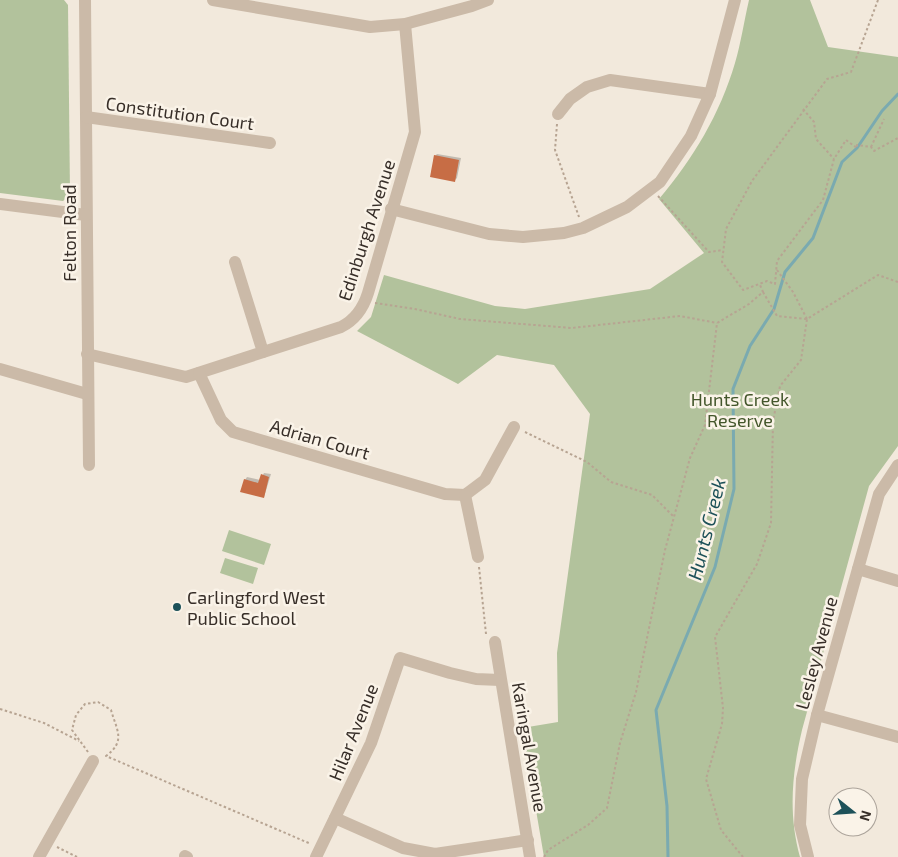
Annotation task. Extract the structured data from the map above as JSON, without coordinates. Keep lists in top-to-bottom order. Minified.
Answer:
{"streets":{"street":["Constitution Court","Edinburgh Avenue","Felton Road","Adrian Court","Lesley Avenue","Hilar Avenue","Karingal Avenue"]},"crossings":[["Constitution Court","Felton Road"],["Edinburgh Avenue","Felton Road"],["Edinburgh Avenue","Adrian Court"],["Hilar Avenue","Karingal Avenue"]],"water":["Hunts Creek"],"parks":["Hunts Creek Reserve"],"places":["Carlingford West Public School"],"north":"right"}
